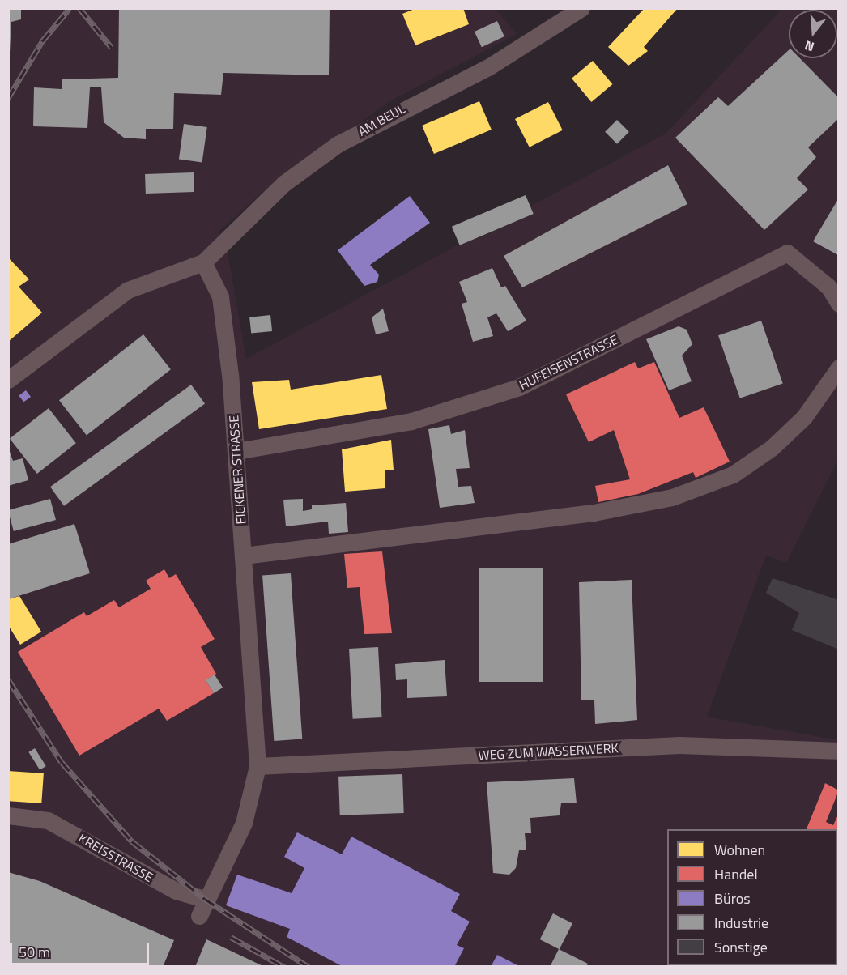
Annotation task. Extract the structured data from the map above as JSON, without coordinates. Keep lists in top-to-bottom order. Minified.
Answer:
{"streets":{"street":["AM BEUL","HUFEISENSTRASSE","EICKENER STRASSE","WEG ZUM WASSERWERK","KREISSTRASSE"]},"crossings":[["AM BEUL","EICKENER STRASSE"],["HUFEISENSTRASSE","EICKENER STRASSE"],["EICKENER STRASSE","WEG ZUM WASSERWERK"],["EICKENER STRASSE","KREISSTRASSE"]],"legend":["Wohnen","Handel","Büros","Industrie","Sonstige"],"scale_bar":"50 m","north":"bottom"}
